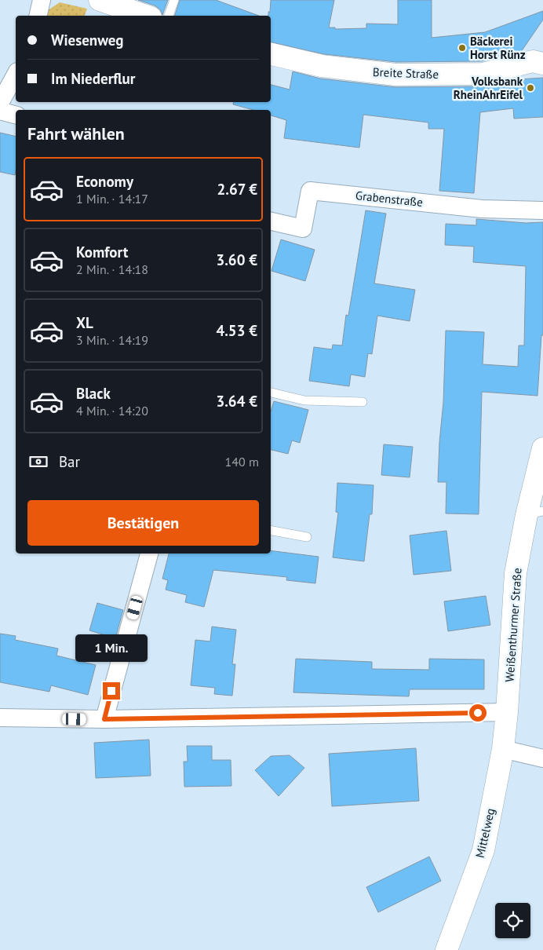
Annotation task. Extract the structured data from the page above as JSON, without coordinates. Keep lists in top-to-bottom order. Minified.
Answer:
{"streets":{"street":["Breite Straße","Grabenstraße","Weißenthurmer Straße","Mittelweg"]},"crossings":[["Weißenthurmer Straße","Mittelweg"]],"places":["Bäckerei Horst Rünz","Volksbank RheinAhrEifel"],"page":{"banner":["Wiesenweg","Im Niederflur"],"heading":"Fahrt wählen","list":[{"name":"Economy","note":"1 Min. · 14:17","value":"2.67 €"},{"name":"Komfort","note":"2 Min. · 14:18","value":"3.60 €"},{"name":"XL","note":"3 Min. · 14:19","value":"4.53 €"},{"name":"Black","note":"4 Min. · 14:20","value":"3.64 €"}],"pay":["Bar","140 m"],"buttons":"Bestätigen","bubble":"1 Min."}}
